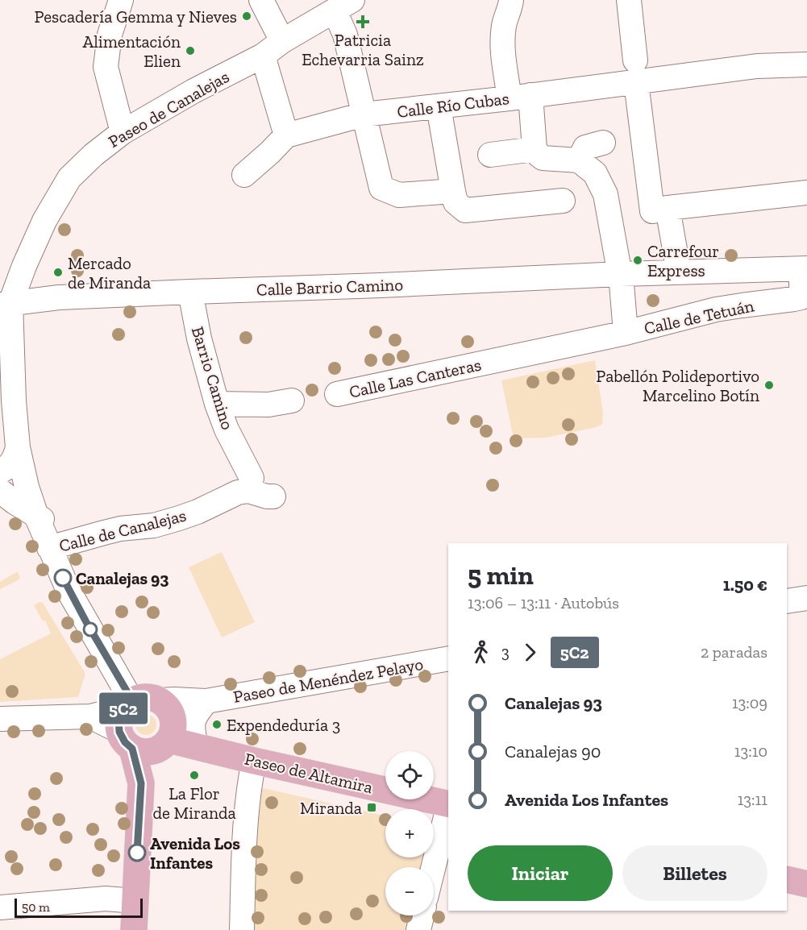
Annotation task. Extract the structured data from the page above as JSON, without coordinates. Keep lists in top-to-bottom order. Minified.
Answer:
{"streets":{"main road":["Paseo de Altamira"],"street":["Calle Río Cubas","Paseo de Canalejas","Calle Barrio Camino","Calle de Tetuán","Barrio Camino","Calle Las Canteras","Calle de Canalejas","Paseo de Menéndez Pelayo"]},"crossings":[["Paseo de Canalejas","Calle Barrio Camino"],["Paseo de Canalejas","Calle de Canalejas"],["Paseo de Canalejas","Paseo de Menéndez Pelayo"],["Paseo de Canalejas","Paseo de Altamira"],["Calle Barrio Camino","Calle de Tetuán"],["Calle Barrio Camino","Barrio Camino"],["Calle de Tetuán","Calle Las Canteras"],["Barrio Camino","Calle de Canalejas"],["Paseo de Menéndez Pelayo","Paseo de Altamira"]],"places":{"other":["Pescadería Gemma y Nieves","Alimentación Elien","Carrefour Express","Mercado de Miranda","Pabellón Polideportivo Marcelino Botín","Canalejas 93","Expendeduría 3","La Flor de Miranda","Avenida Los Infantes"],"health":["Patricia Echevarria Sainz"],"transit":["Miranda"]},"lines":["bus line 5C2"],"scale_bar":"50 m","page":{"on_map":"5C2","heading":["5 min","13:06 – 13:11 · Autobús","1.50 €"],"legs":["3","5C2","2 paradas"],"list":[{"name":"Canalejas 93","value":"13:09"},{"name":"Canalejas 90","value":"13:10"},{"name":"Avenida Los Infantes","value":"13:11"}],"map_buttons":["+","−"],"buttons":["Iniciar","Billetes"],"scale":"50 m"}}
